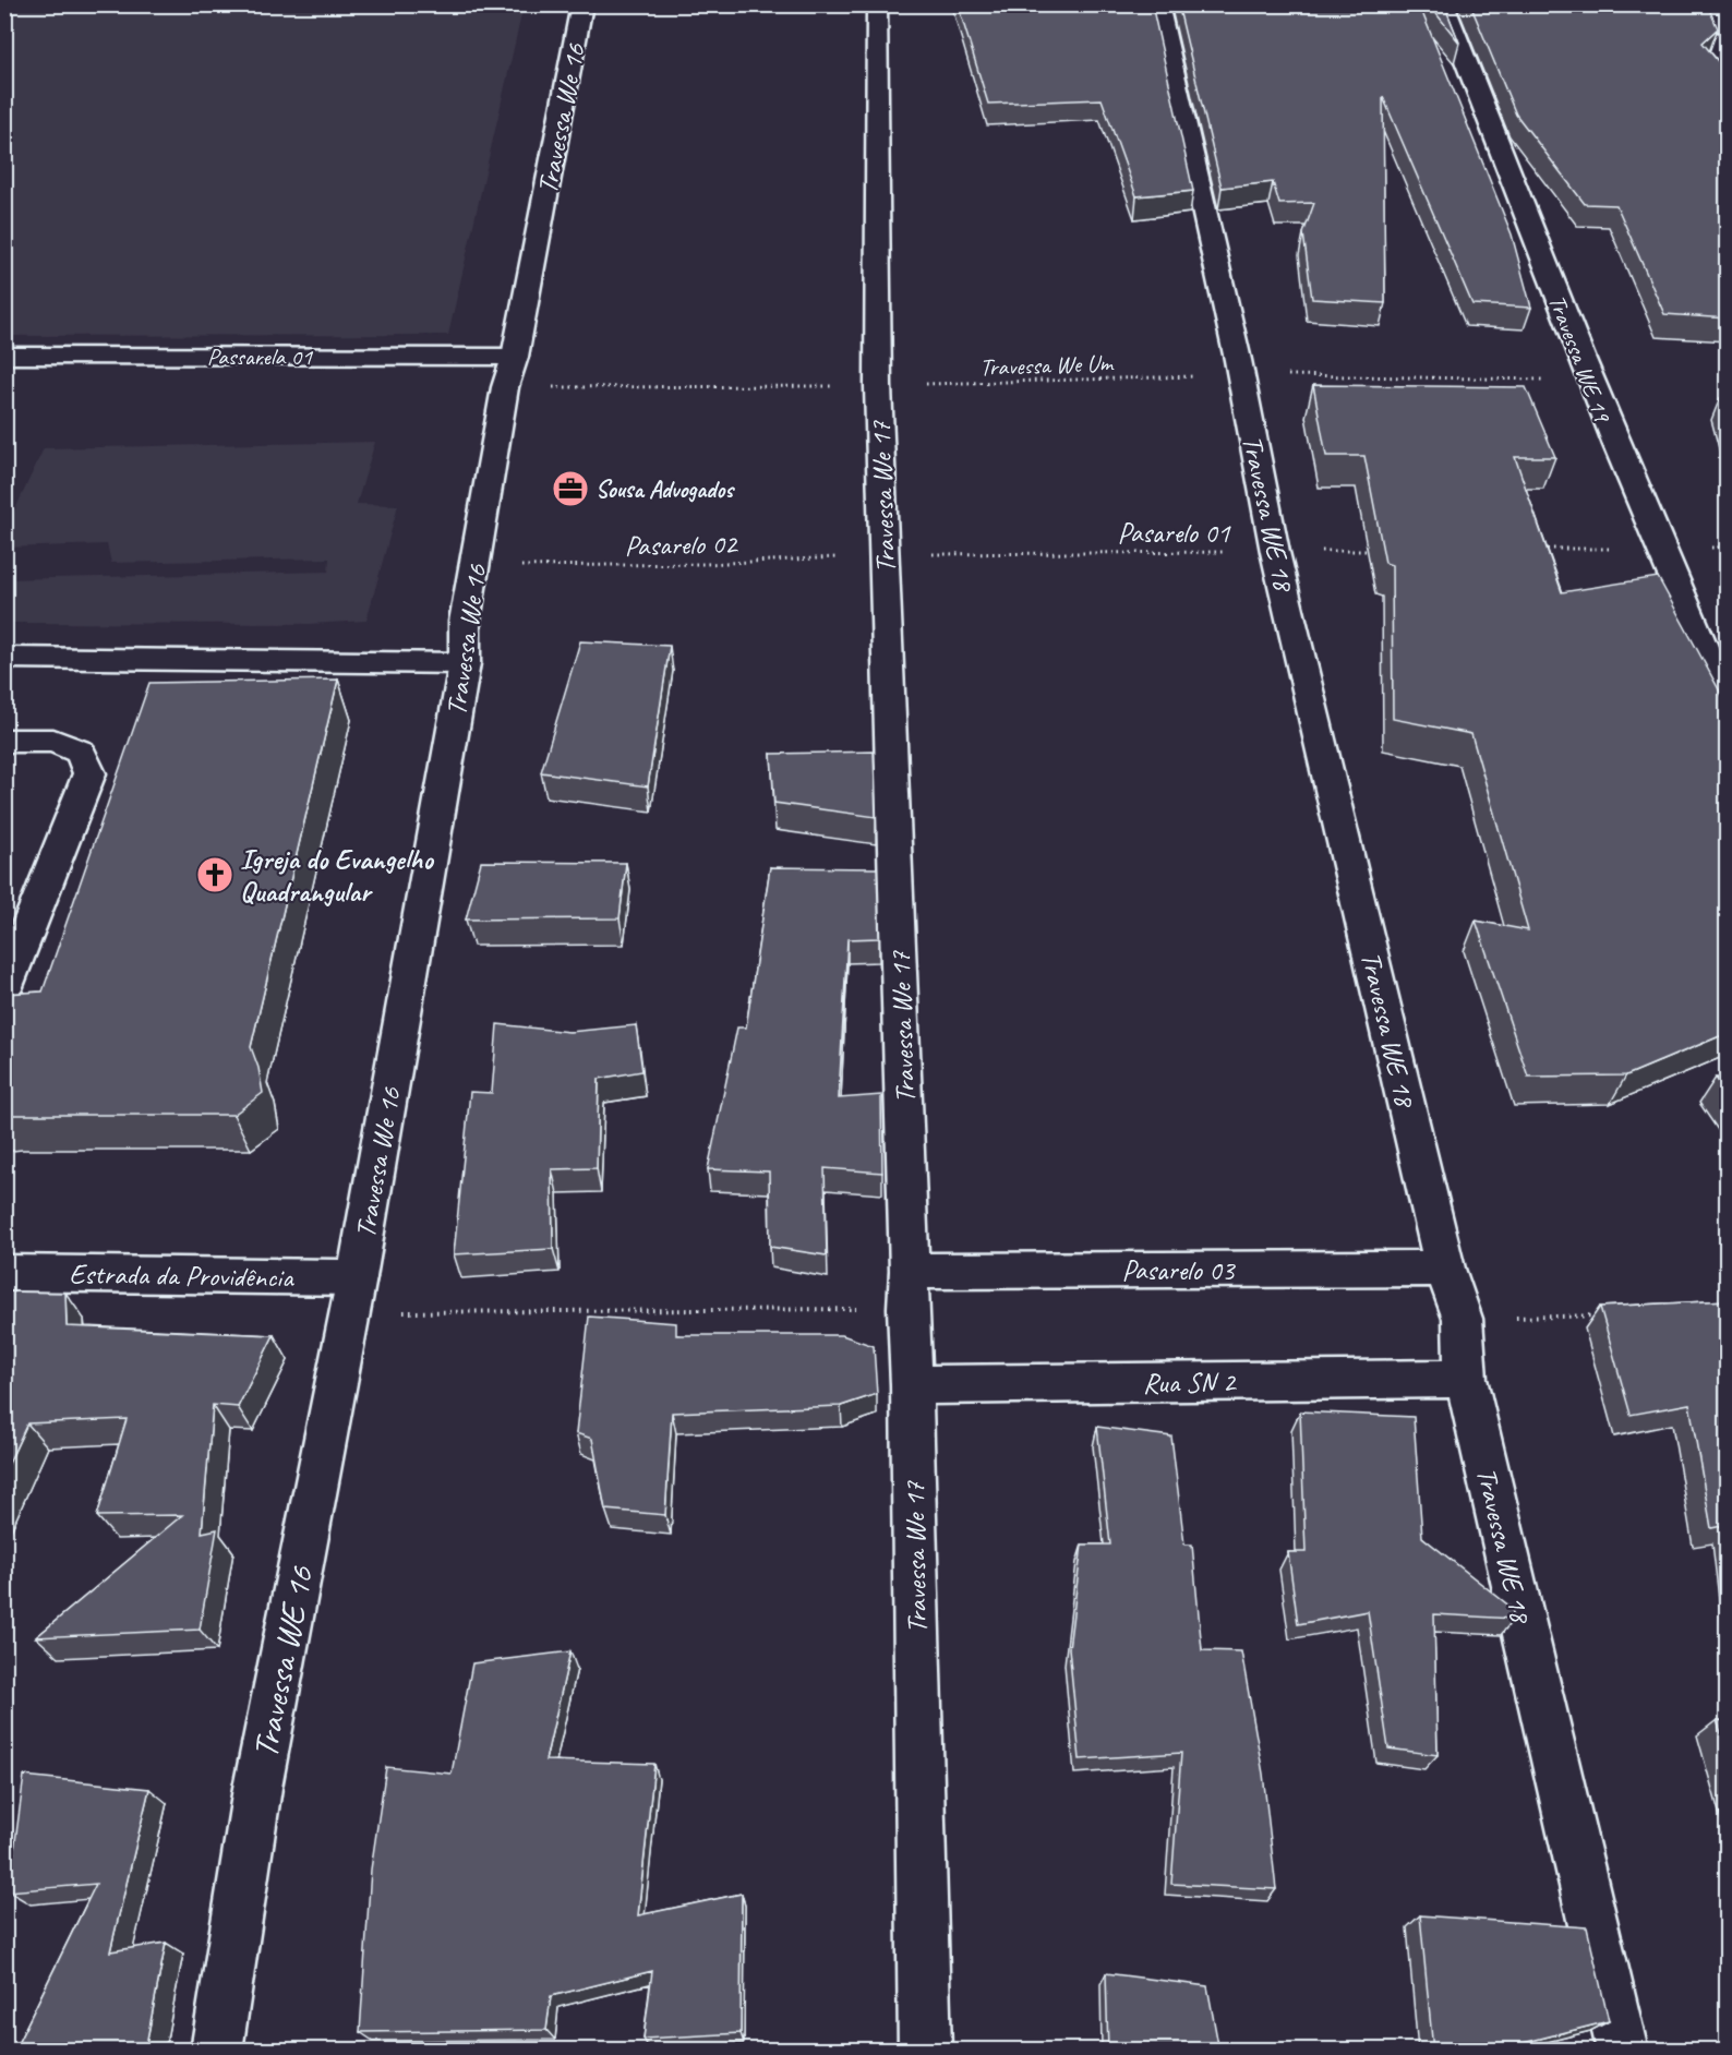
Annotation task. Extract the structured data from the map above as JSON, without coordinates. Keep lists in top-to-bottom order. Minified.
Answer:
{"streets":{"street":["Travessa We 16","Passarela 01","Travessa WE 19","Travessa We 17","Travessa WE 18","Pasarelo 03","Estrada da Providência","Rua SN 2","Travessa WE 16"],"path":["Travessa We Um","Pasarelo 01","Pasarelo 02"]},"crossings":[["Travessa We 16","Passarela 01"],["Travessa We 16","Travessa We Um"],["Travessa We 16","Pasarelo 02"],["Travessa We 16","Estrada da Providência"],["Travessa We 16","Travessa WE 16"],["Travessa WE 19","Travessa We Um"],["Travessa We Um","Travessa We 17"],["Travessa We Um","Travessa WE 18"],["Travessa We 17","Pasarelo 01"],["Travessa We 17","Pasarelo 02"],["Travessa We 17","Pasarelo 03"],["Travessa We 17","Rua SN 2"],["Travessa WE 18","Pasarelo 01"],["Travessa WE 18","Pasarelo 03"],["Travessa WE 18","Rua SN 2"],["Pasarelo 01","Pasarelo 02"],["Estrada da Providência","Travessa WE 16"]],"places":{"office":["Sousa Advogados"],"church":["Igreja do Evangelho Quadrangular"]}}
